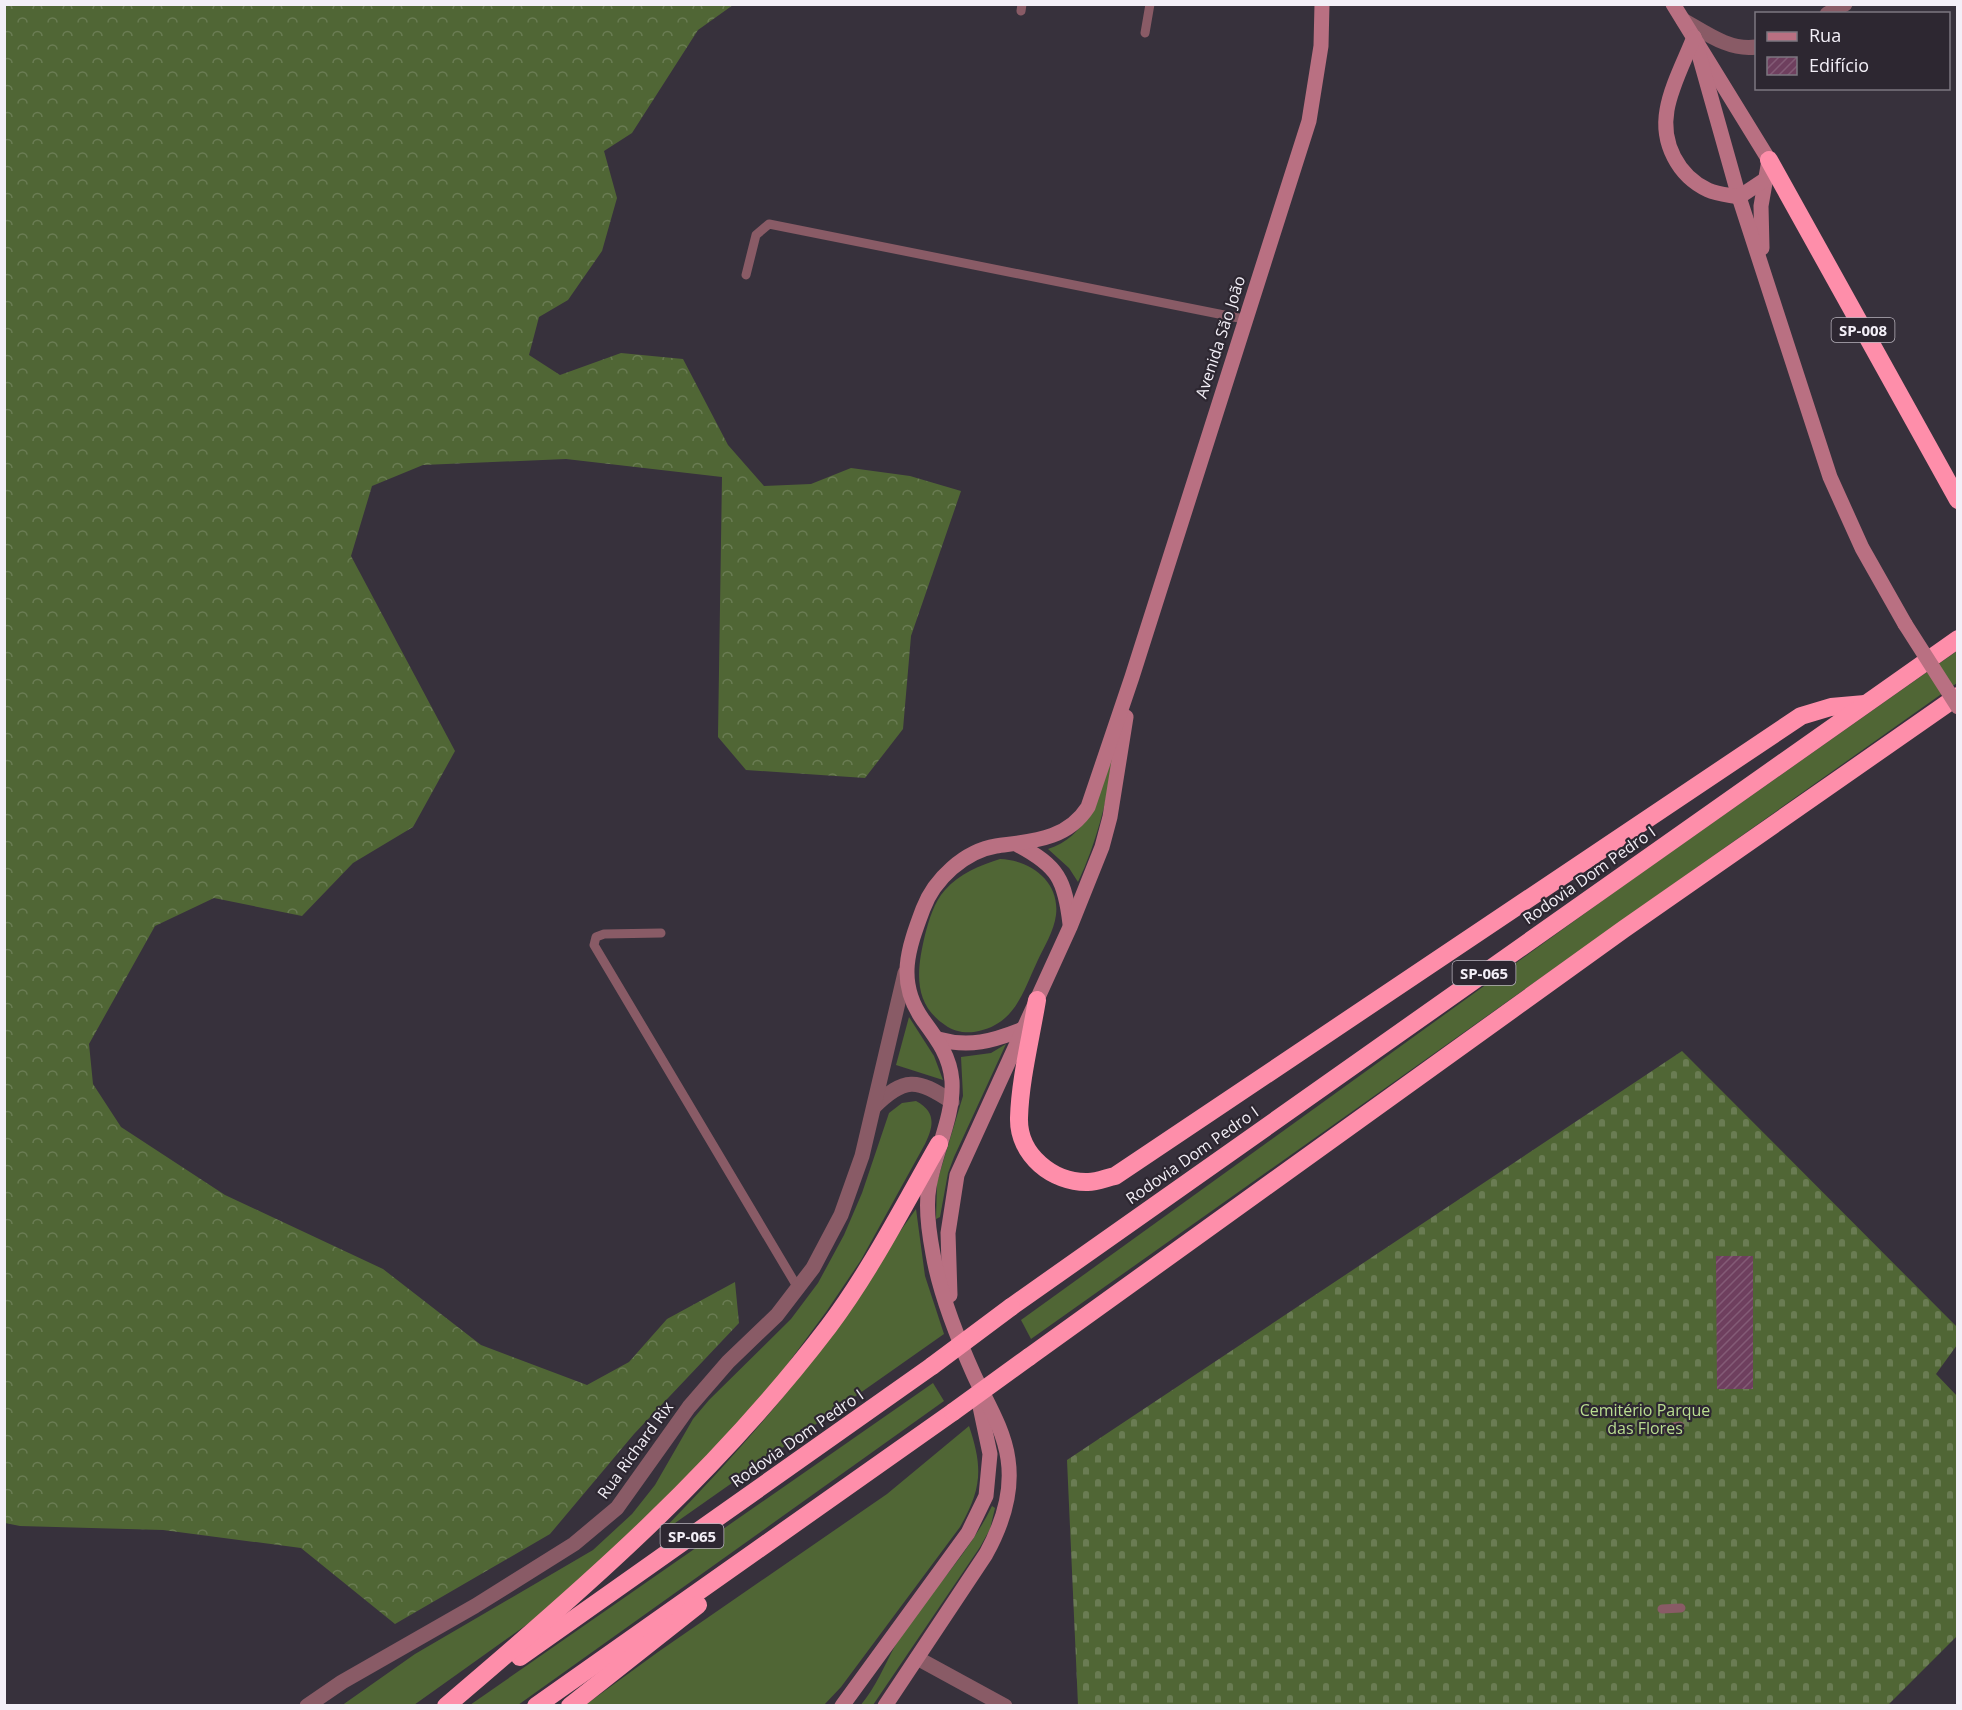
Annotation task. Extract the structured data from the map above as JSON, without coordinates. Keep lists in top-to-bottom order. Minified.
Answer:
{"streets":{"highway":["SP-008","Rodovia Dom Pedro I","SP-065"],"main road":["Avenida São João"],"street":["Rua Richard Rix"]},"parks":["Cemitério Parque das Flores"],"legend":["Rua","Edifício"]}
